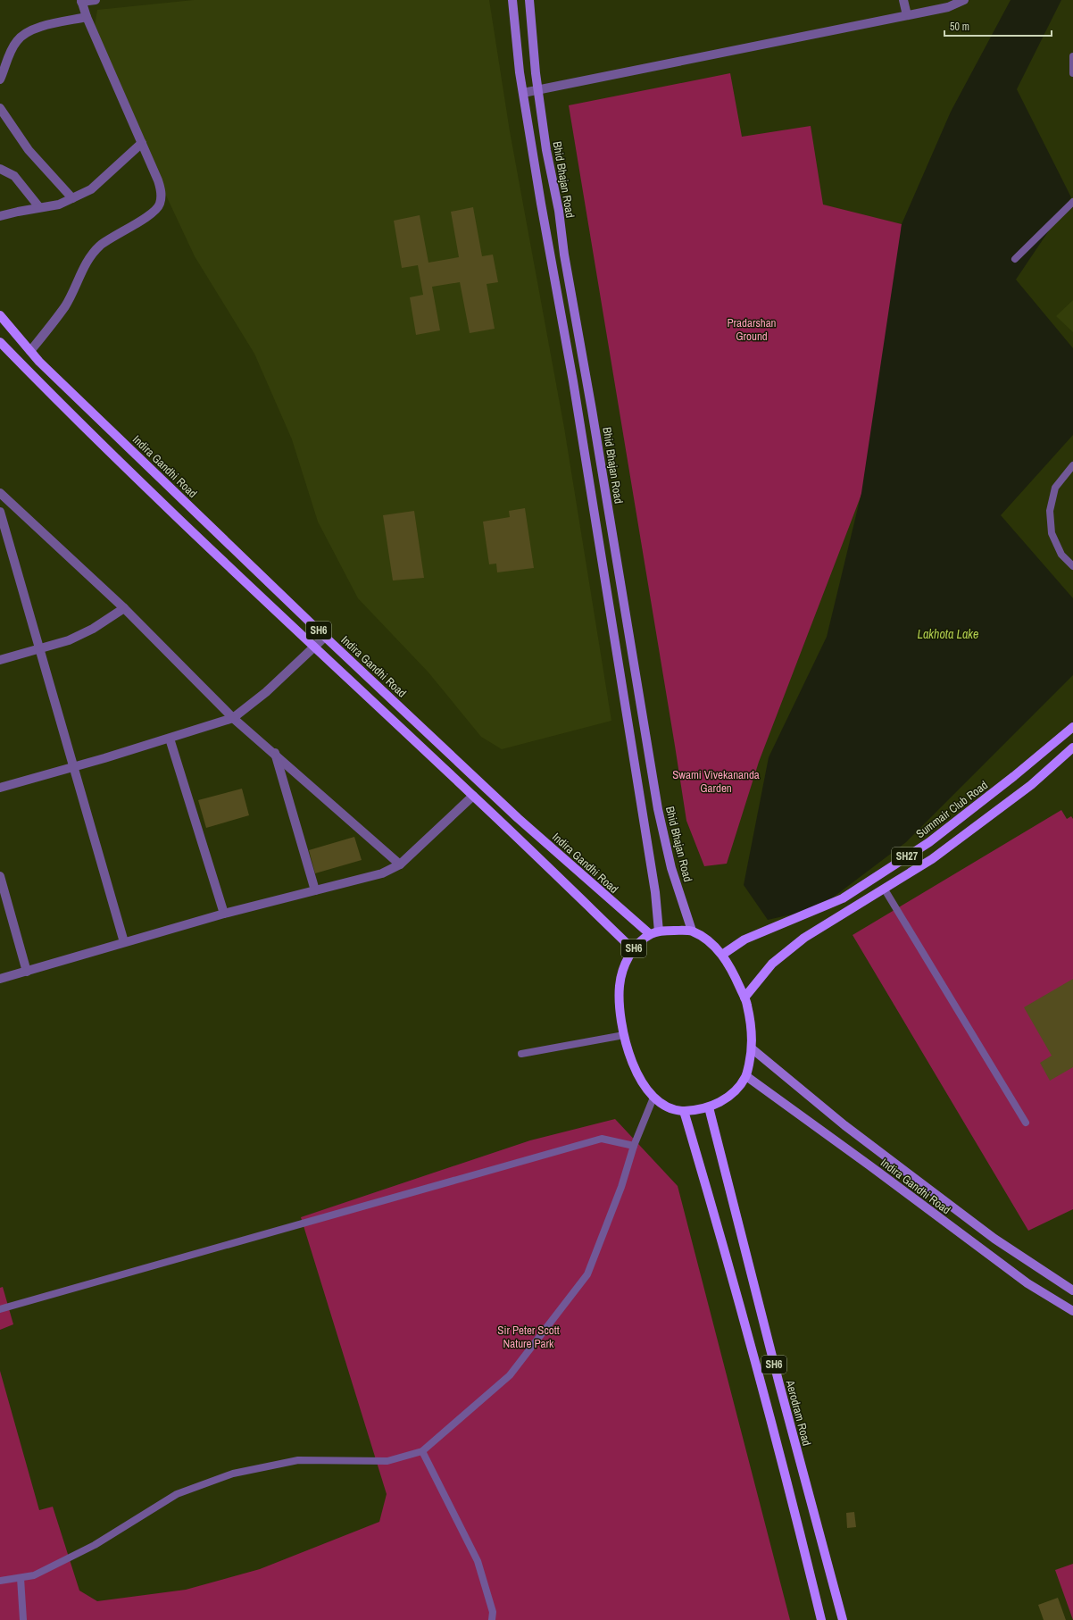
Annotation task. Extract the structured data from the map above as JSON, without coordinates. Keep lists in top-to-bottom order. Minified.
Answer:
{"streets":{"main road":["Bhid Bhajan Road","Indira Gandhi Road","SH6","Summair Club Road","SH27","Aerodram Road"]},"crossings":[["Bhid Bhajan Road","SH6"],["Indira Gandhi Road","SH6"],["SH6","Summair Club Road"],["SH6","SH27"],["SH6","Aerodram Road"]],"water":["Lakhota Lake"],"parks":["Pradarshan Ground","Swami Vivekananda Garden","Sir Peter Scott Nature Park"],"scale_bar":"50 m"}
